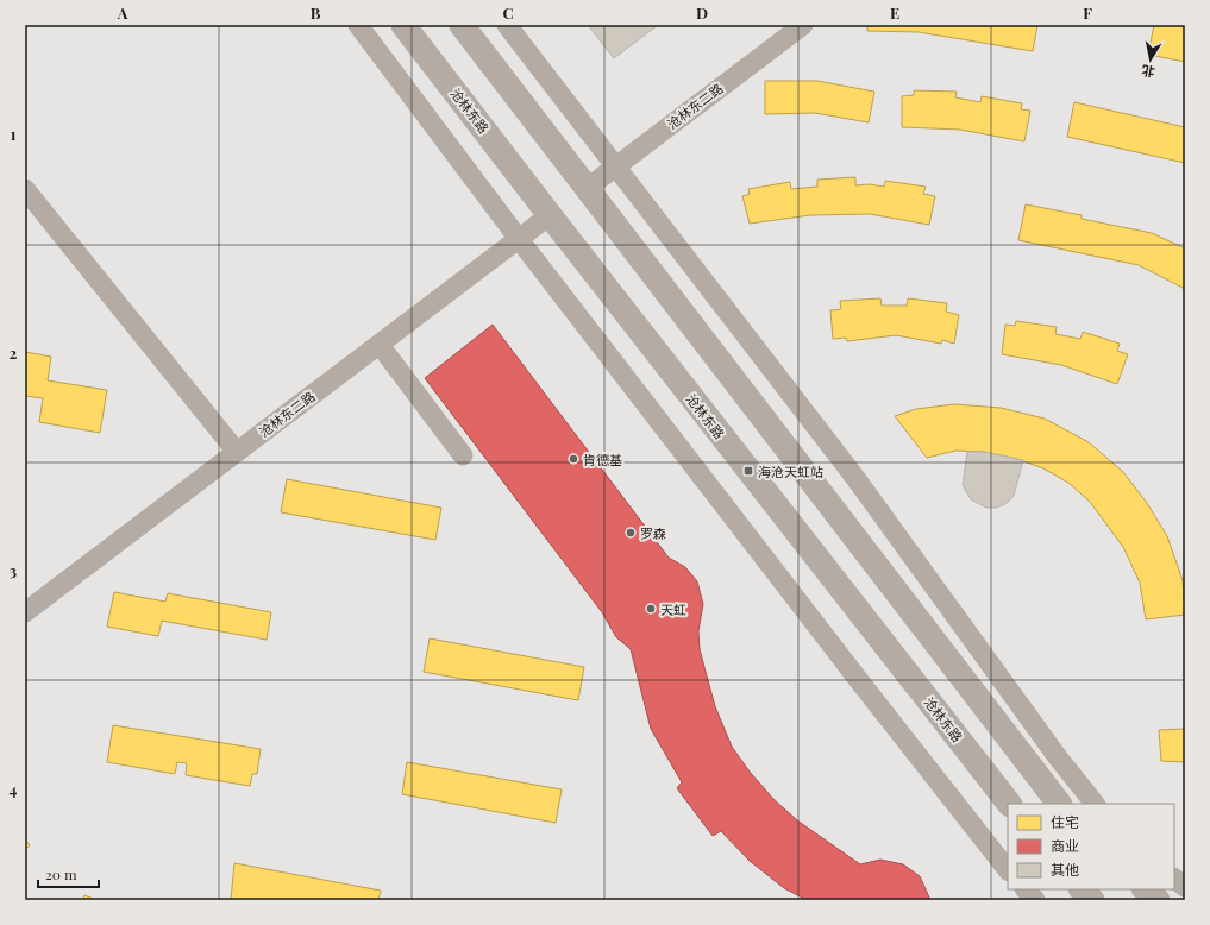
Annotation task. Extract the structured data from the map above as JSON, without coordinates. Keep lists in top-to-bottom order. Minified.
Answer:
{"streets":{"street":["沧林东二路","沧林东路"]},"crossings":[["沧林东二路","沧林东路"]],"places":{"other":["肯德基","罗森","天虹"],"transit":["海沧天虹站"]},"legend":["住宅","商业","其他"],"scale_bar":"20 m","north":"bottom","grid":{"columns":["A","B","C","D","E","F"],"rows":["1","2","3","4"]}}
